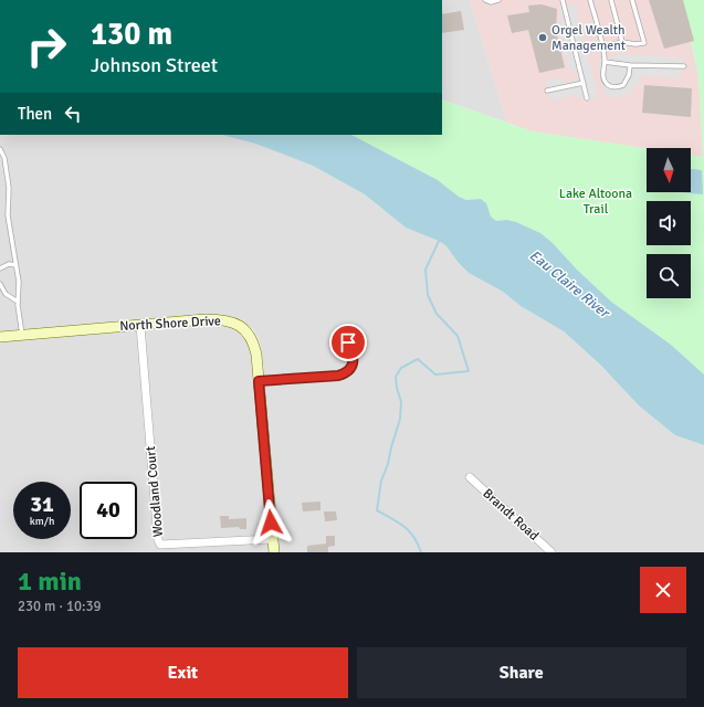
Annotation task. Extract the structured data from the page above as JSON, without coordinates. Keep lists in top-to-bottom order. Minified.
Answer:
{"streets":{"street":["North Shore Drive","Woodland Court","Brandt Road"]},"crossings":[["North Shore Drive","Woodland Court"]],"water":["Eau Claire River"],"parks":["Lake Altoona Trail"],"places":["Orgel Wealth Management"],"north":"bottom","page":{"turn":["130 m","Johnson Street"],"then":"Then","speed":"31 km/h","limit":"40","heading":["1 min","230 m · 10:39"],"buttons":["Exit","Share"]}}
